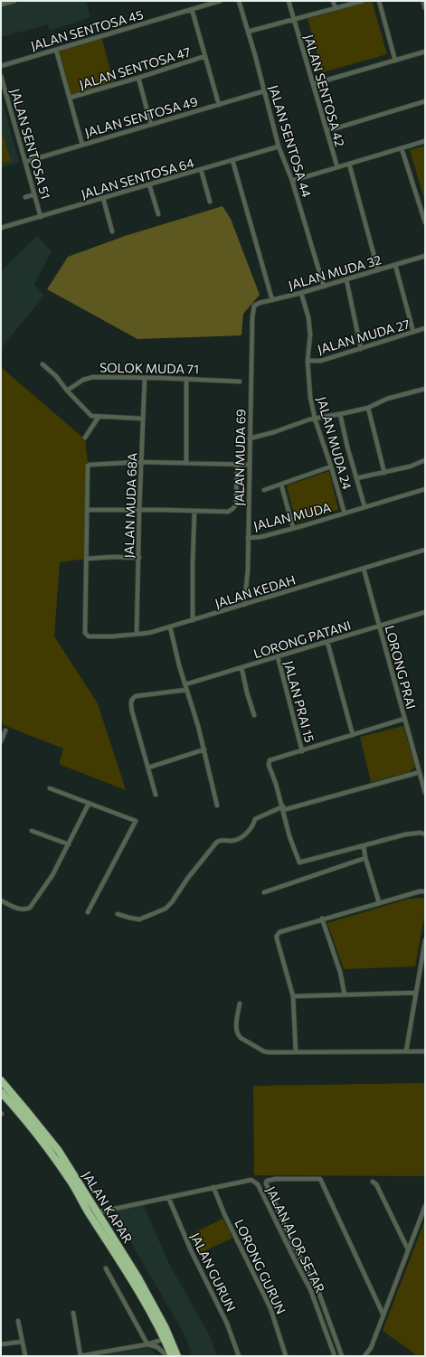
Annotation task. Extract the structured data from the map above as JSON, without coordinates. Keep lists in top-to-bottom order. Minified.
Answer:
{"streets":{"highway":["JALAN KAPAR"],"street":["JALAN SENTOSA 45","JALAN SENTOSA 47","JALAN SENTOSA 42","JALAN SENTOSA 49","JALAN SENTOSA 44","JALAN SENTOSA 51","JALAN SENTOSA 64","JALAN MUDA 32","JALAN MUDA 27","SOLOK MUDA 71","JALAN MUDA 24","JALAN MUDA 69","JALAN MUDA 68A","JALAN MUDA","JALAN KEDAH","LORONG PATANI","LORONG PRAI","JALAN PRAI 15","JALAN ALOR SETAR","LORONG GURUN","JALAN GURUN"]},"crossings":[["JALAN SENTOSA 49","JALAN SENTOSA 44"],["JALAN SENTOSA 49","JALAN SENTOSA 51"],["JALAN SENTOSA 44","JALAN SENTOSA 64"],["JALAN SENTOSA 44","JALAN MUDA 32"],["JALAN SENTOSA 51","JALAN SENTOSA 64"],["JALAN MUDA 32","JALAN MUDA 24"],["JALAN MUDA 32","JALAN MUDA 69"],["JALAN MUDA 27","JALAN MUDA 24"],["SOLOK MUDA 71","JALAN MUDA 68A"],["JALAN MUDA 24","JALAN MUDA"],["JALAN MUDA 69","JALAN MUDA"],["JALAN MUDA 69","JALAN KEDAH"],["JALAN MUDA 68A","JALAN KEDAH"],["JALAN KEDAH","LORONG PRAI"],["LORONG PATANI","LORONG PRAI"],["LORONG PATANI","JALAN PRAI 15"],["JALAN KAPAR","JALAN ALOR SETAR"],["JALAN ALOR SETAR","LORONG GURUN"],["JALAN ALOR SETAR","JALAN GURUN"]]}
